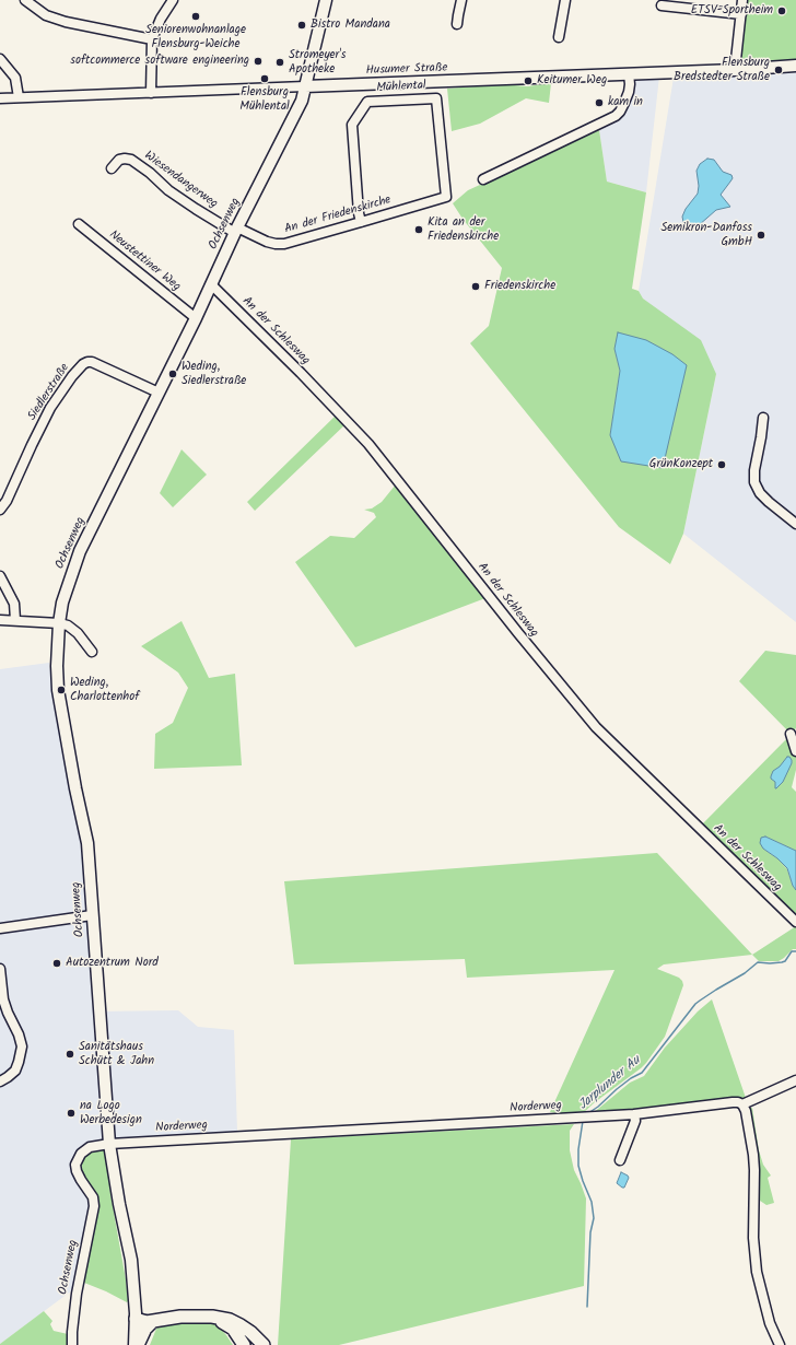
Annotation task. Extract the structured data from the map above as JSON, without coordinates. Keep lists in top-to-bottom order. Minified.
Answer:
{"streets":{"main road":["Husumer Straße","Ochsenweg"],"street":["Mühlental","Wiesendangerweg","An der Friedenskirche","Neustettiner Weg","An der Schleswag","Siedlerstraße","Norderweg"]},"crossings":[["Husumer Straße","Ochsenweg"],["Mühlental","An der Friedenskirche"],["Wiesendangerweg","An der Friedenskirche"],["Wiesendangerweg","Ochsenweg"],["An der Friedenskirche","Ochsenweg"],["Ochsenweg","Neustettiner Weg"],["Ochsenweg","An der Schleswag"],["Ochsenweg","Siedlerstraße"],["Ochsenweg","Norderweg"]],"water":["Jarplunder Au"],"places":["ETSV-Sportheim","Seniorenwohnanlage Flensburg-Weiche","Bistro Mandana","softcommerce software engineering","Stromeyer's Apotheke","Flensburg Bredstedter Straße","Flensburg Mühlental","Keitumer Weg","kam in","Kita an der Friedenskirche","Semikron-Danfoss GmbH","Friedenskirche","Weding, Siedlerstraße","GrünKonzept","Weding, Charlottenhof","Autozentrum Nord","Sanitätshaus Schütt & Jahn","na Logo Werbedesign"]}
